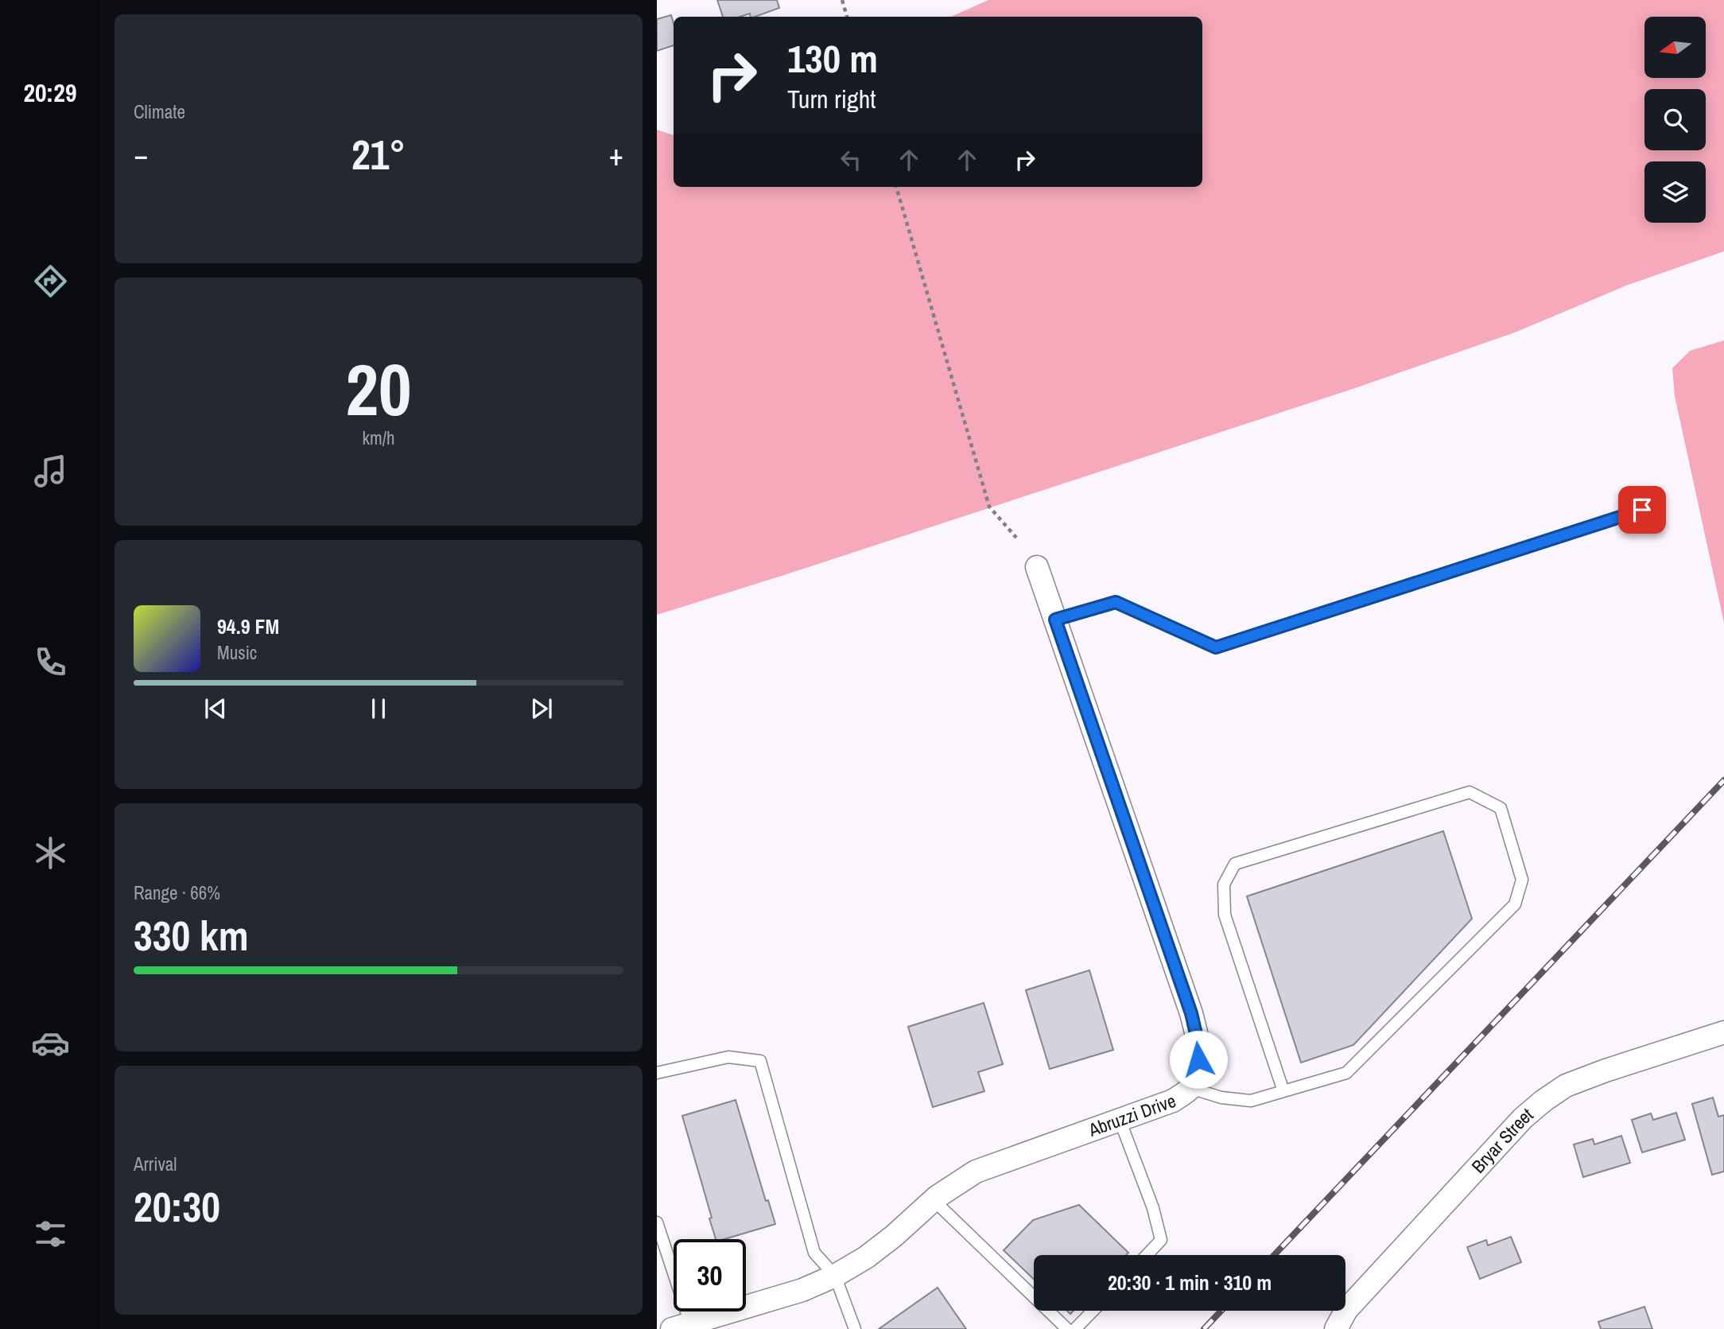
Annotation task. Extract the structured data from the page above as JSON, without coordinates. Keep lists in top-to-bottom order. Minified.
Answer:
{"streets":{"street":["Abruzzi Drive","Bryar Street"]},"north":"left","page":{"tabs":"20:29","tile":["Climate",["20","km/h"],["Range · 66%","330 km"],["Arrival","20:30"]],"turn":["130 m","Turn right"],"heat":["−","21°","+"],"song":["94.9 FM","Music"],"limit":"30","trip":"20:30 · 1 min · 310 m"}}
